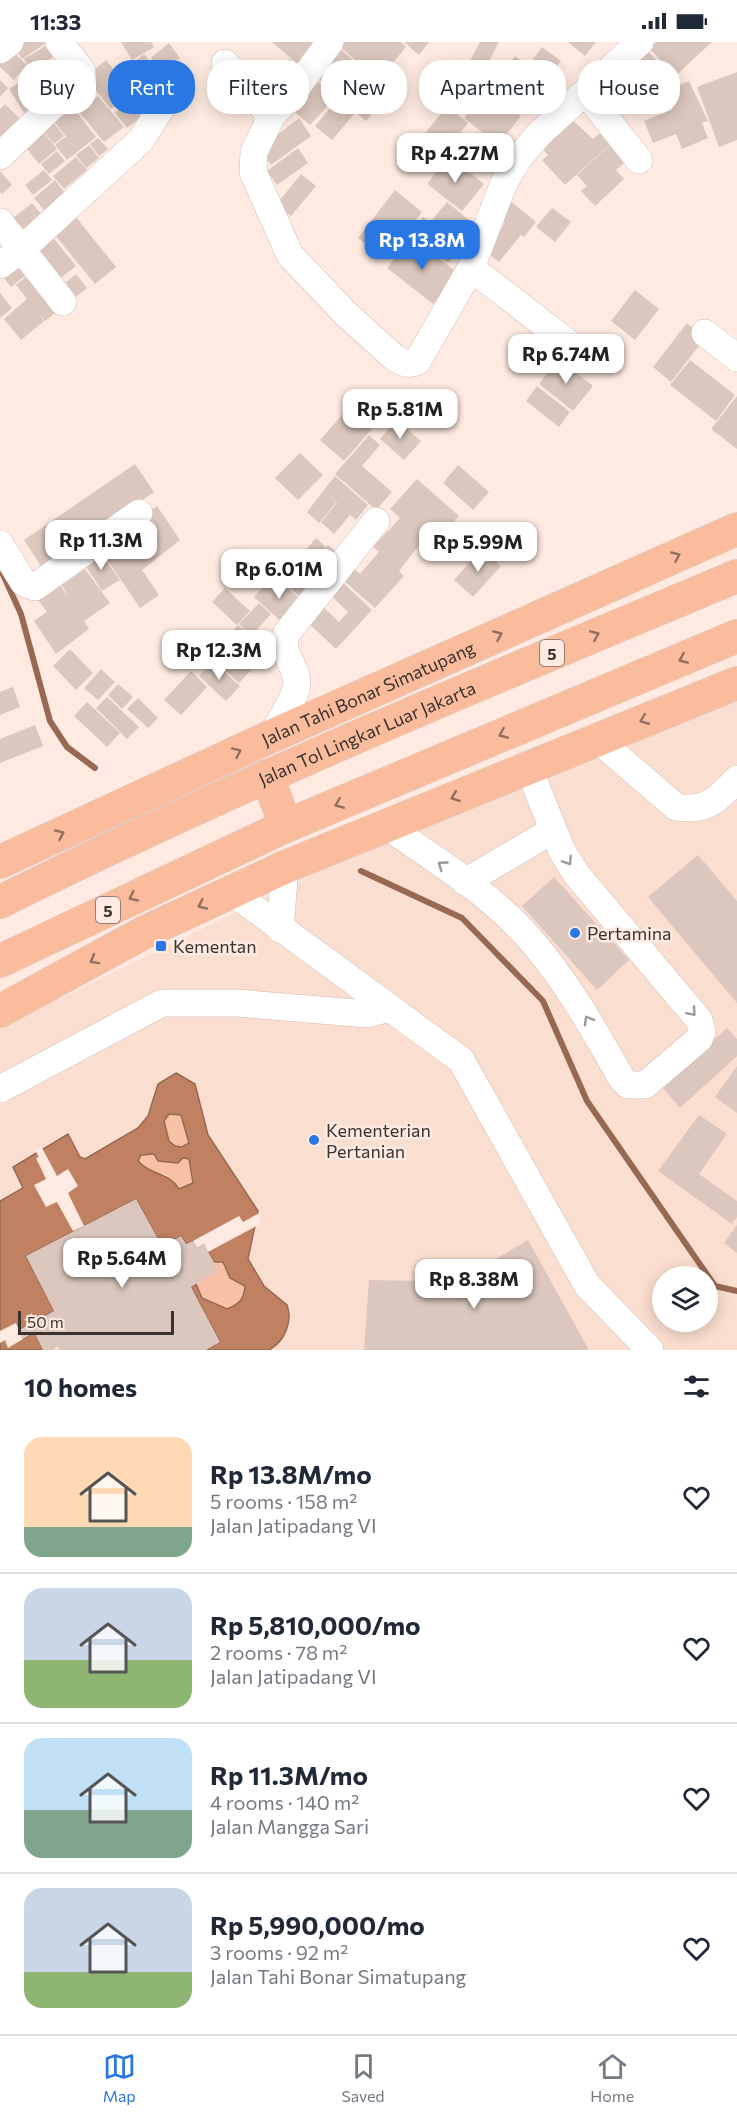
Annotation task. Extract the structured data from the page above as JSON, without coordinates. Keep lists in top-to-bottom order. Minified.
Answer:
{"streets":{"highway":["5","Jalan Tahi Bonar Simatupang","Jalan Tol Lingkar Luar Jakarta"]},"places":{"other":["Pertamina","Kementerian Pertanian"],"transit":["Kementan"]},"scale_bar":"50 m","page":{"status":"11:33","chip":["Buy","Rent","Filters","New","Apartment","House"],"price":["Rp 4.27M","Rp 13.8M","Rp 6.74M","Rp 5.81M","Rp 11.3M","Rp 5.99M","Rp 6.01M","Rp 12.3M","Rp 5.64M","Rp 8.38M"],"scale":"50 m","heading":"10 homes","list":[{"name":"Rp 13.8M/mo","note":"5 rooms · 158 m² · Jalan Jatipadang VI"},{"name":"Rp 5,810,000/mo","note":"2 rooms · 78 m² · Jalan Jatipadang VI"},{"name":"Rp 11.3M/mo","note":"4 rooms · 140 m² · Jalan Mangga Sari"},{"name":"Rp 5,990,000/mo","note":"3 rooms · 92 m² · Jalan Tahi Bonar Simatupang"}],"tabs":["Map","Saved","Home"]}}
